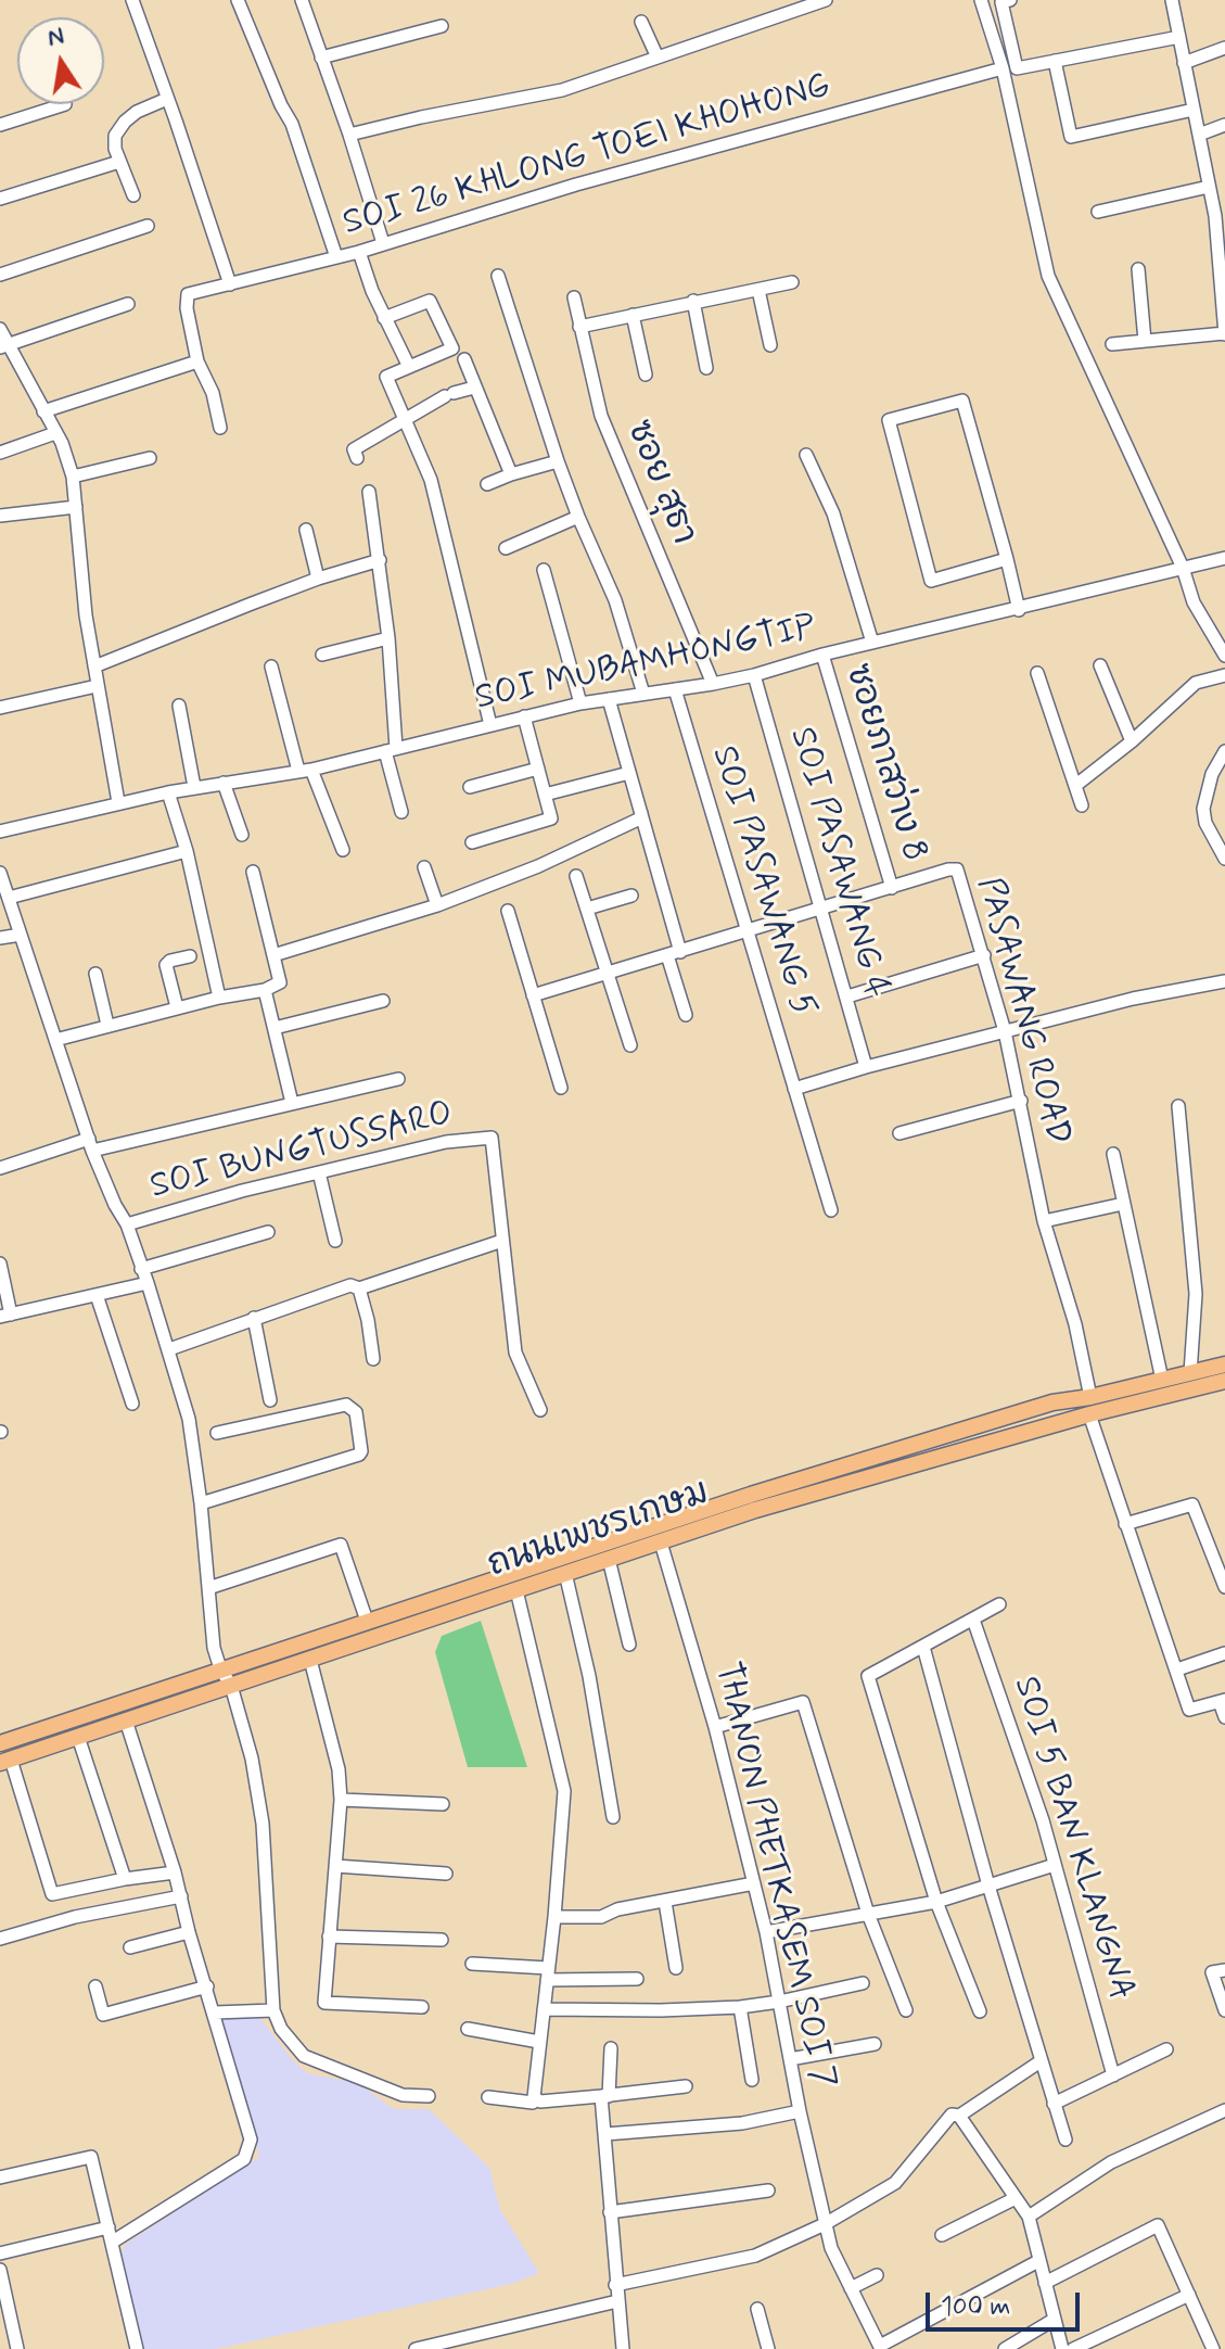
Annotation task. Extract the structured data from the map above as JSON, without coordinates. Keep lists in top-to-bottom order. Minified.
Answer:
{"streets":{"main road":["ถนนเพชรเกษม"],"street":["SOI 26 KHLONG TOEI KHOHONG","ซอย สุธา","SOI MUBAMHONGTIP","ซอยภาสว่าง 8","SOI PASAWANG 4","SOI PASAWANG 5","PASAWANG ROAD","SOI BUNGTUSSARO","SOI 5 BAN KLANGNA","THANON PHETKASEM SOI 7"]},"crossings":[["ซอย สุธา","SOI MUBAMHONGTIP"],["SOI MUBAMHONGTIP","ซอยภาสว่าง 8"],["SOI MUBAMHONGTIP","SOI PASAWANG 4"],["SOI MUBAMHONGTIP","SOI PASAWANG 5"],["ซอยภาสว่าง 8","PASAWANG ROAD"],["SOI PASAWANG 4","PASAWANG ROAD"],["SOI PASAWANG 5","PASAWANG ROAD"],["PASAWANG ROAD","ถนนเพชรเกษม"],["ถนนเพชรเกษม","THANON PHETKASEM SOI 7"]],"scale_bar":"100 m","north":"top"}
